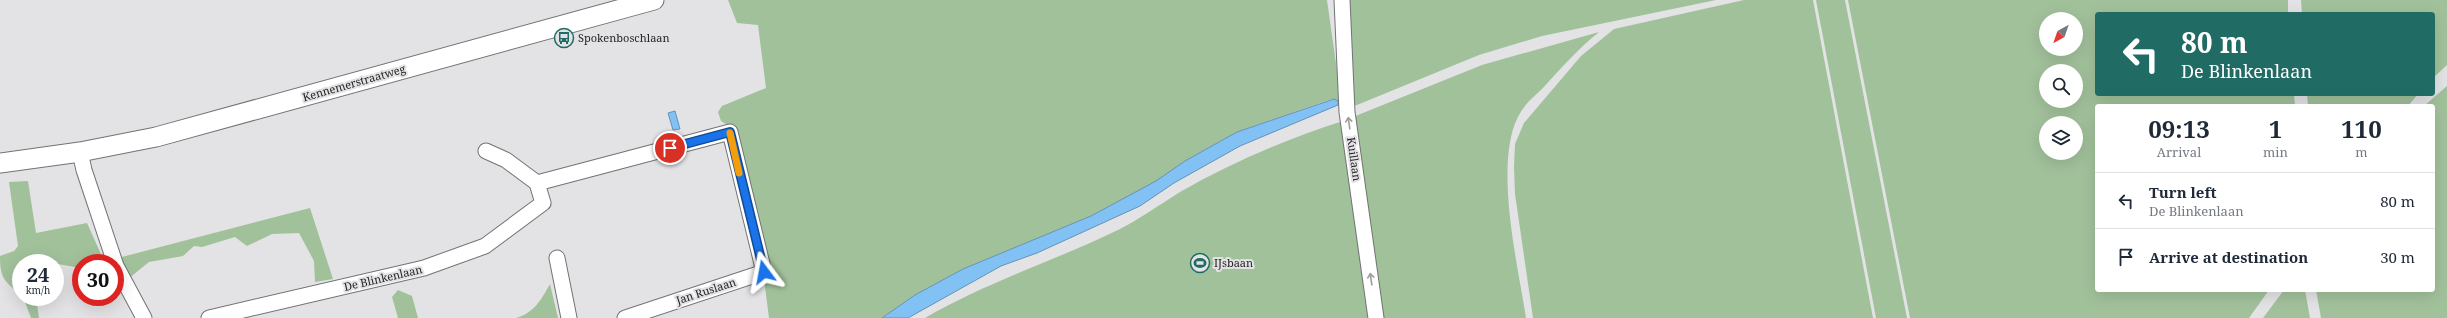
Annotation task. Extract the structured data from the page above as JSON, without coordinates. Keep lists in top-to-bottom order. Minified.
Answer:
{"streets":{"main road":["Kennemerstraatweg"],"street":["Kuillaan","De Blinkenlaan","Jan Ruslaan"]},"crossings":[["De Blinkenlaan","Jan Ruslaan"]],"one_way":["Kuillaan"],"places":{"bus stop":["Spokenboschlaan"],"sports":["IJsbaan"]},"north":"bottom left","page":{"turn":["80 m","De Blinkenlaan"],"eta":["09:13","Arrival","1","min","110","m"],"list":[{"name":"Turn left","note":"De Blinkenlaan","value":"80 m"},{"name":"Arrive at destination","value":"30 m"}],"speed":"24 km/h","limit":"30"}}
